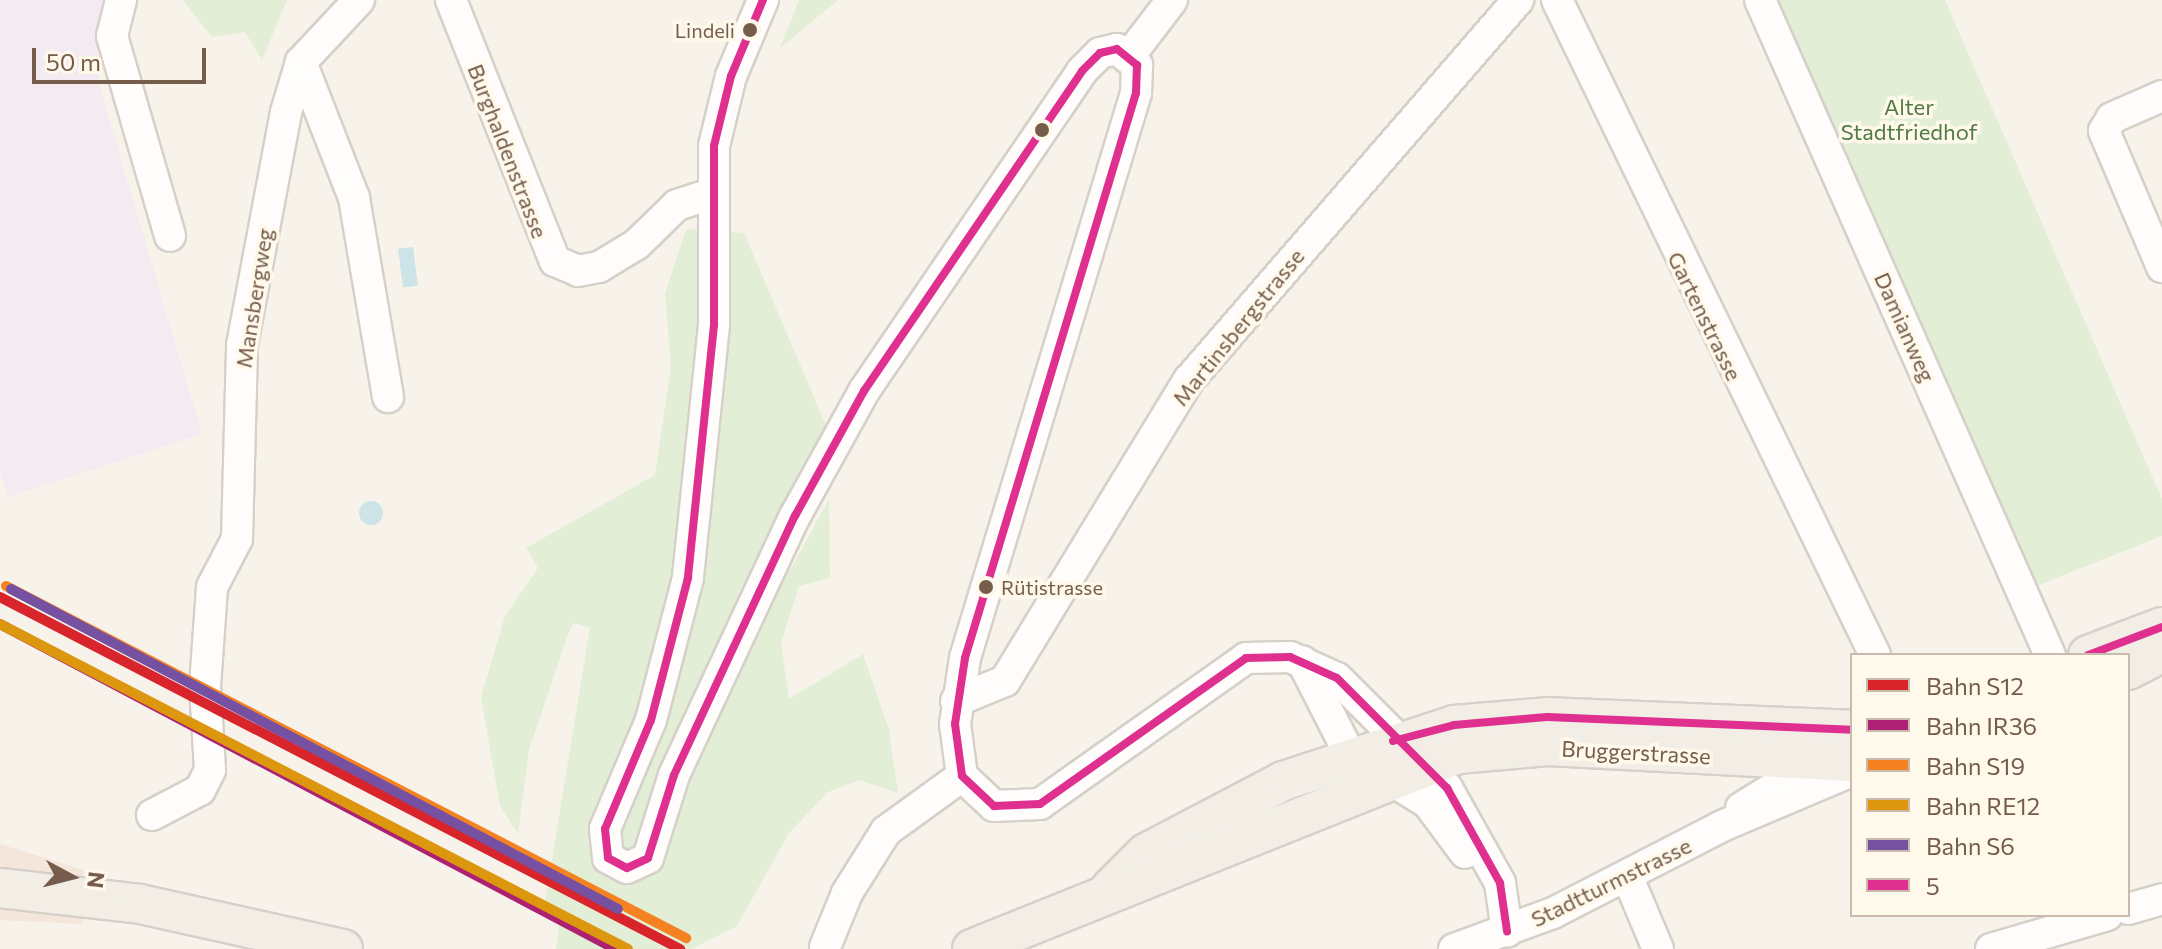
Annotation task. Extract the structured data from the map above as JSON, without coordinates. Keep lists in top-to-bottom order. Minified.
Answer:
{"streets":{"main road":["Bruggerstrasse"],"street":["Burghaldenstrasse","Mansbergweg","Gartenstrasse","Martinsbergstrasse","Damianweg","Stadtturmstrasse"]},"crossings":[["Bruggerstrasse","Stadtturmstrasse"]],"parks":["Alter Stadtfriedhof"],"places":["Lindeli","Rütistrasse"],"lines":["transit line 5","rail line S19","rail line S6","rail line S12","rail line IR36","rail line RE12"],"legend":["Bahn S12","Bahn IR36","Bahn S19","Bahn RE12","Bahn S6","5"],"scale_bar":"50 m","north":"right"}
